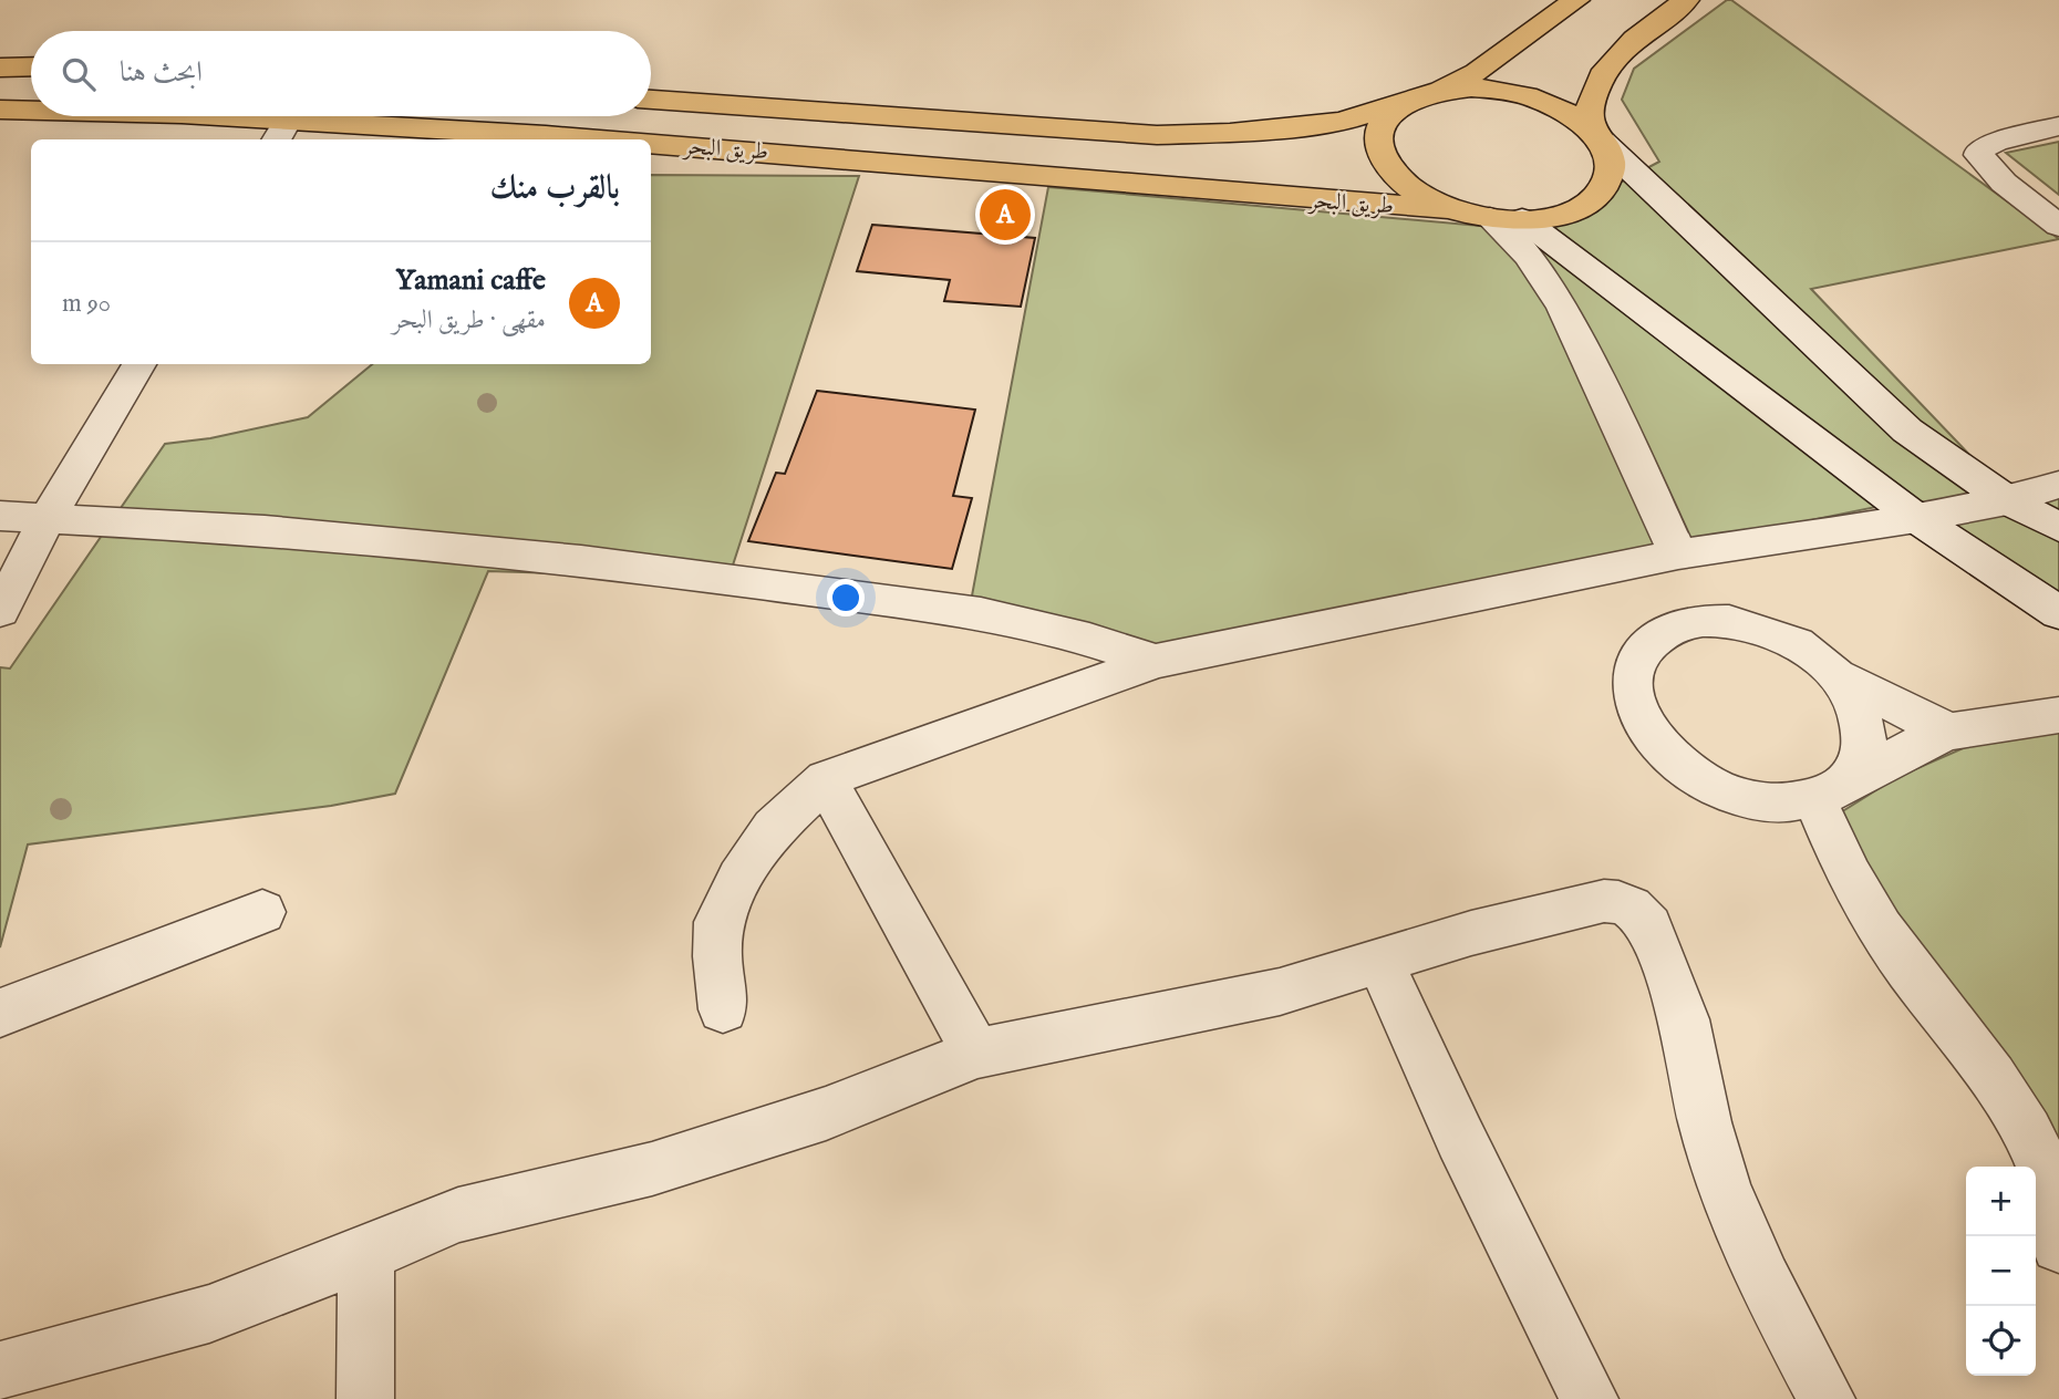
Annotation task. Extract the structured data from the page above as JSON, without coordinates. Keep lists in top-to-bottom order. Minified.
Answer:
{"streets":{"highway":["طريق البحر"]},"page":{"search":"ابحث هنا","heading":"بالقرب منك","pins":"A","list":[{"mark":"A","name":"Yamani caffe","note":"مقهى · طريق البحر","value":"90 m"}],"map_buttons":["+","−"]}}
